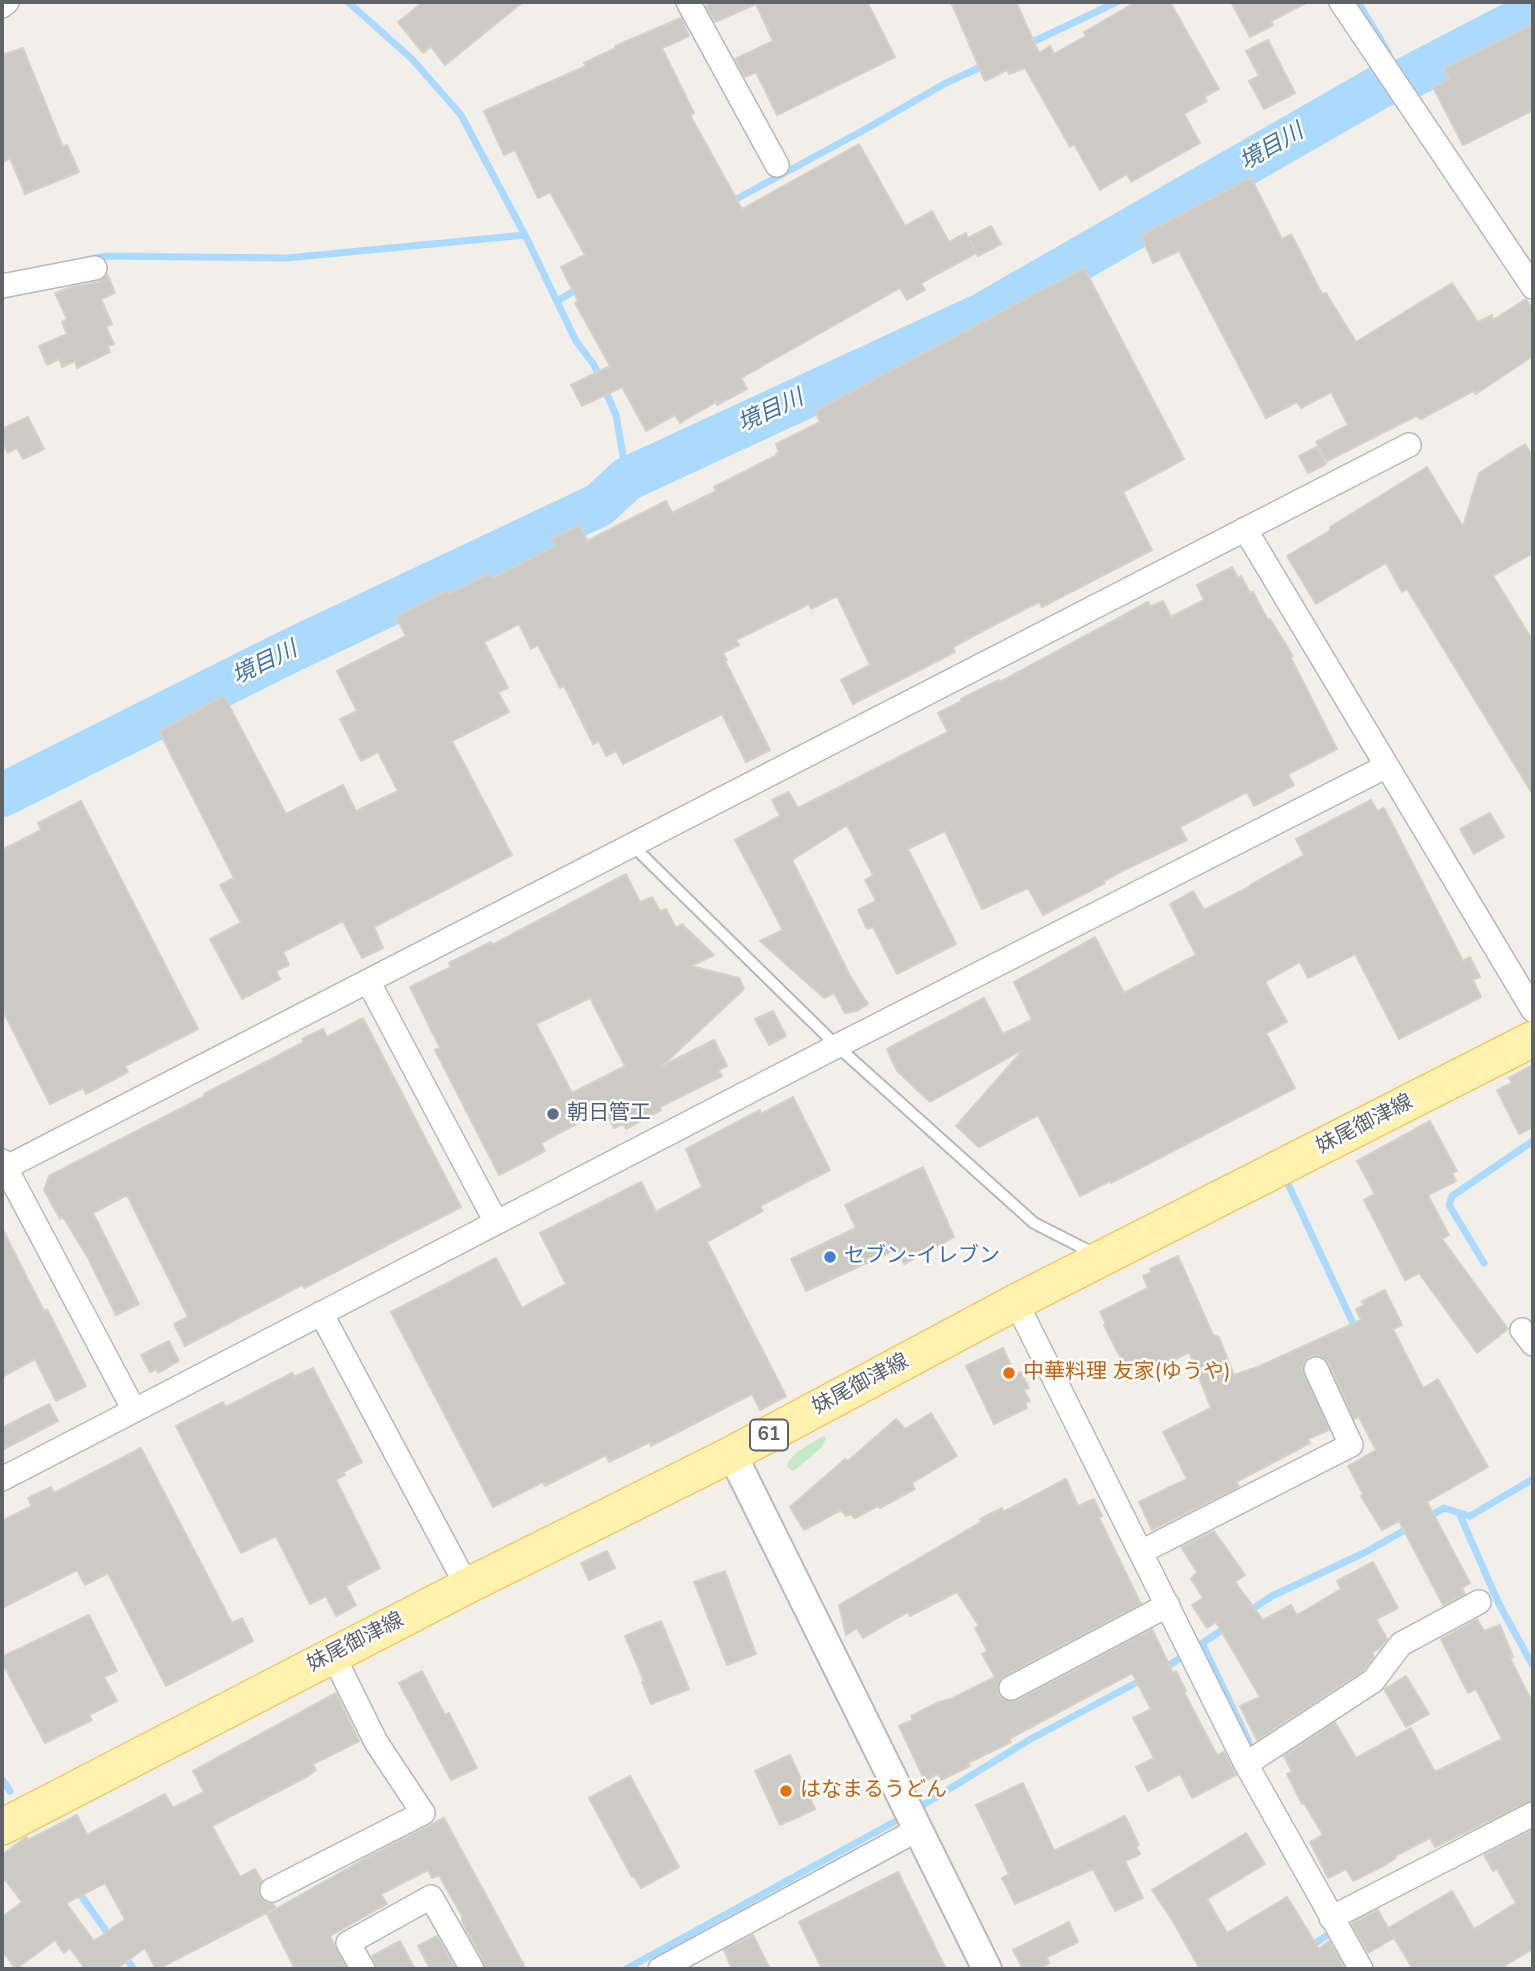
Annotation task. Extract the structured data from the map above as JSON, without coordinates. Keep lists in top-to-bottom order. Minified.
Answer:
{"streets":{"main road":["妹尾御津線","61"]},"water":["境目川"],"places":["朝日管工","セブン-イレブン","中華料理 友家(ゆうや)","はなまるうどん"]}
